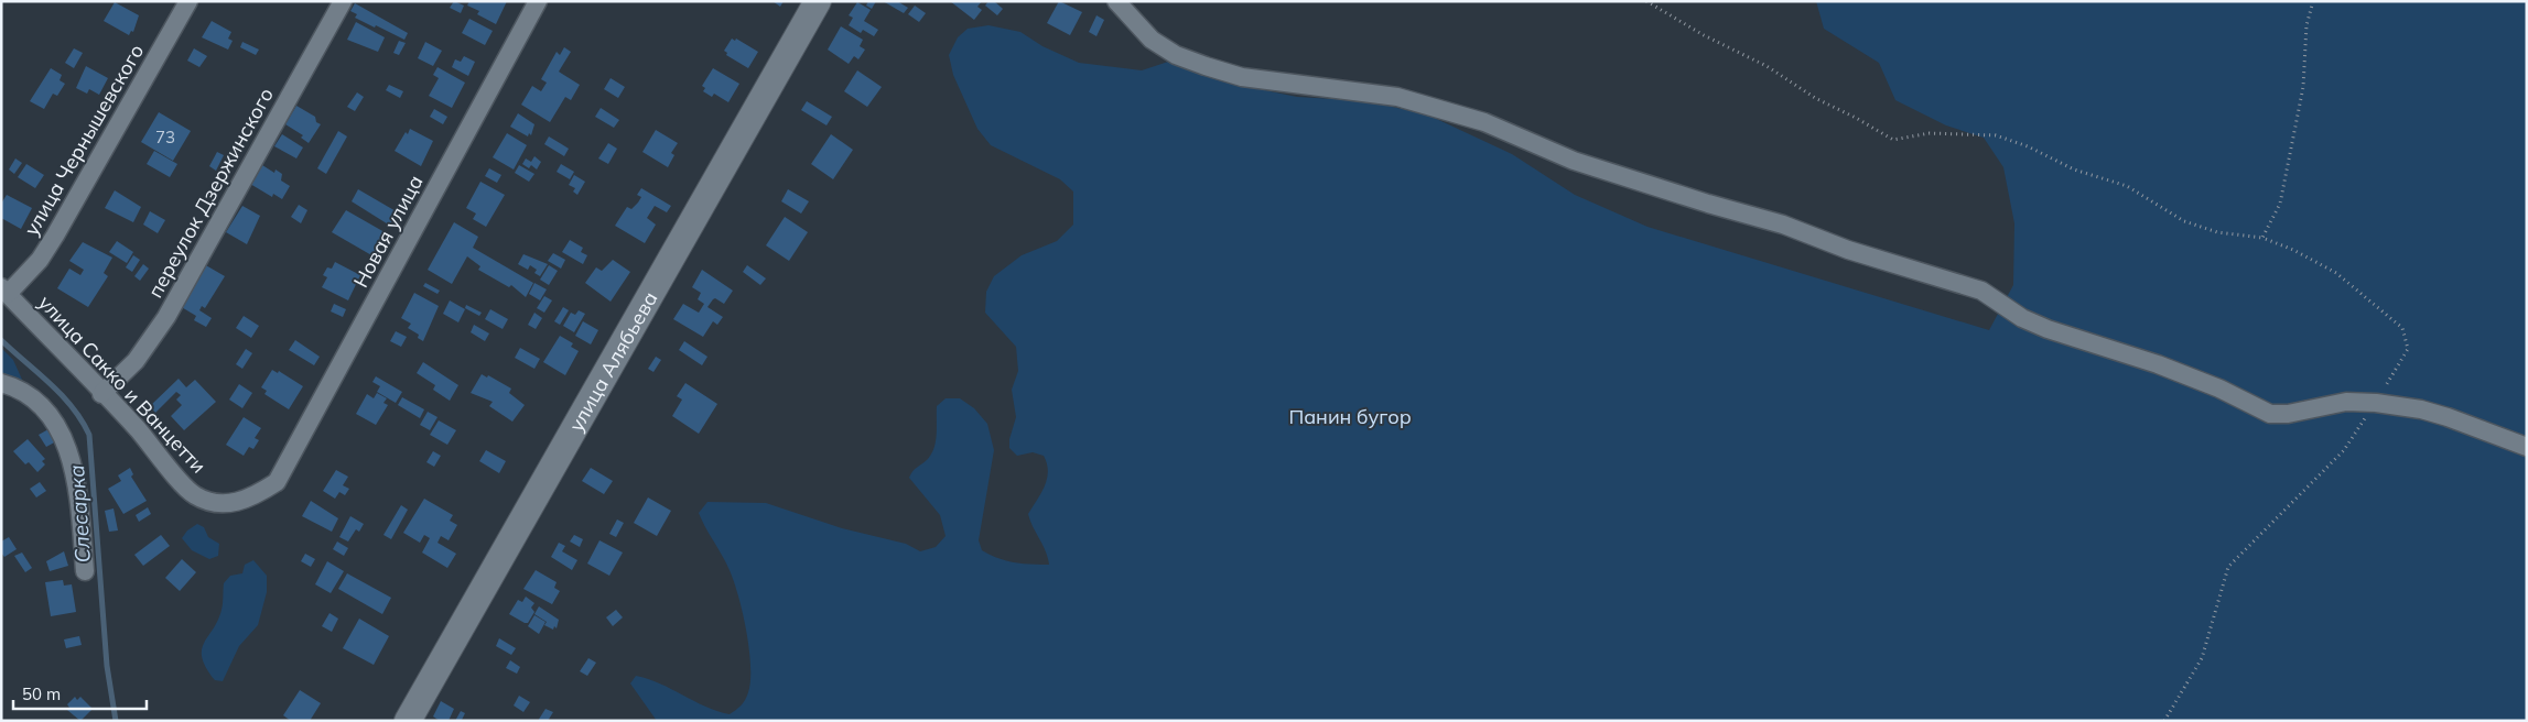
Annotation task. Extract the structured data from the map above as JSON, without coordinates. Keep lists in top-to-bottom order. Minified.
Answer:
{"streets":{"main road":["улица Алябьева"],"street":["улица Чернышевского","переулок Дзержинского","Новая улица","улица Сакко и Ванцетти"]},"crossings":[["улица Чернышевского","улица Сакко и Ванцетти"],["переулок Дзержинского","улица Сакко и Ванцетти"],["Новая улица","улица Сакко и Ванцетти"]],"water":["Слесарка"],"parks":["Панин бугор"],"house_numbers":["73"],"scale_bar":"50 m"}
